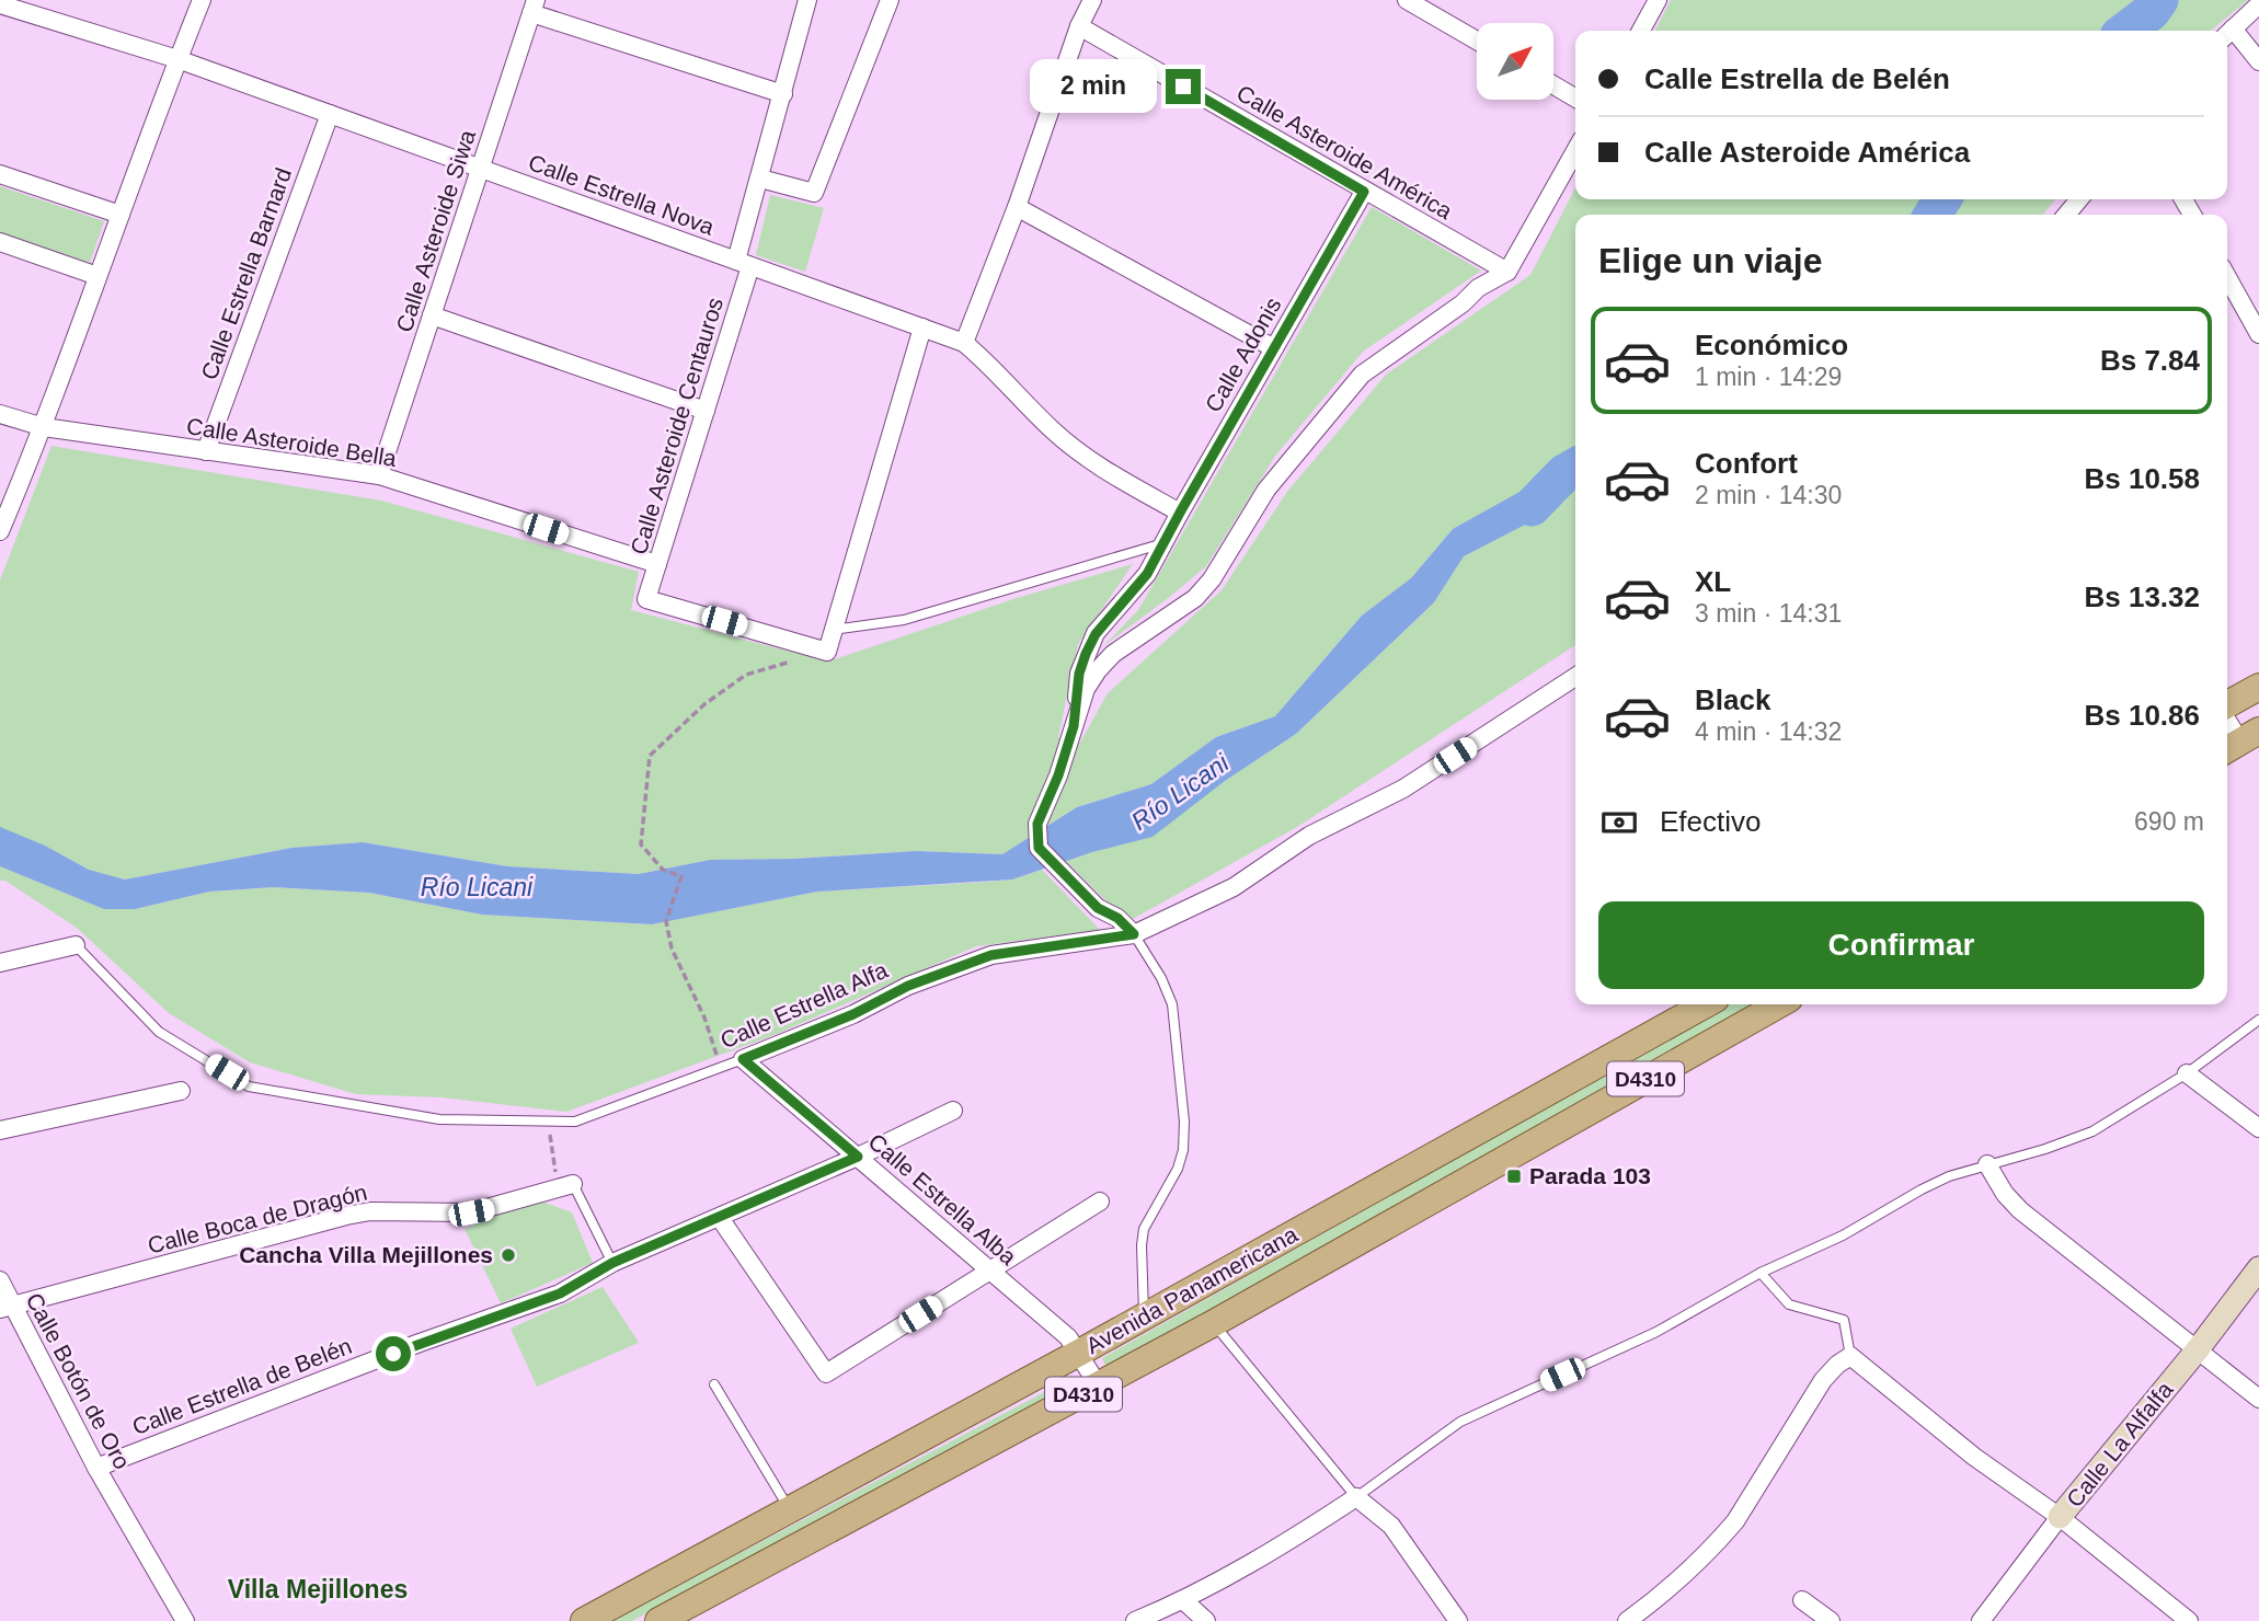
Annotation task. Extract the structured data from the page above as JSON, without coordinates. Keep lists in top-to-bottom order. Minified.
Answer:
{"streets":{"main road":["D4310","Avenida Panamericana"],"street":["Calle Asteroide América","Calle Estrella Nova","Calle Asteroide Siwa","Calle Estrella Barnard","Calle Adonis","Calle Asteroide Centauros","Calle Asteroide Bella","Calle Estrella Alfa","Calle Estrella Alba","Calle Boca de Dragón","Calle Botón de Oro","Calle Estrella de Belén","Calle La Alfalfa"]},"crossings":[["Calle Asteroide América","Calle Adonis"],["Calle Estrella Nova","Calle Asteroide Siwa"],["Calle Estrella Nova","Calle Estrella Barnard"],["Calle Estrella Nova","Calle Adonis"],["Calle Estrella Nova","Calle Asteroide Centauros"],["Calle Asteroide Siwa","Calle Asteroide Bella"],["Calle Estrella Barnard","Calle Asteroide Bella"],["Calle Asteroide Centauros","Calle Asteroide Bella"],["Calle Estrella Alfa","Calle Estrella Alba"],["Calle Estrella Alba","Avenida Panamericana"],["Calle Estrella Alba","Calle Estrella de Belén"],["Calle Boca de Dragón","Calle Botón de Oro"],["Calle Botón de Oro","Calle Estrella de Belén"]],"districts":["Villa Mejillones"],"water":["Río Licani"],"places":{"transit":["Parada 103"],"other":["Cancha Villa Mejillones"]},"north":"top right","page":{"banner":["Calle Estrella de Belén","Calle Asteroide América"],"bubble":"2 min","heading":"Elige un viaje","list":[{"name":"Económico","note":"1 min · 14:29","value":"Bs 7.84"},{"name":"Confort","note":"2 min · 14:30","value":"Bs 10.58"},{"name":"XL","note":"3 min · 14:31","value":"Bs 13.32"},{"name":"Black","note":"4 min · 14:32","value":"Bs 10.86"}],"pay":["Efectivo","690 m"],"buttons":"Confirmar"}}
